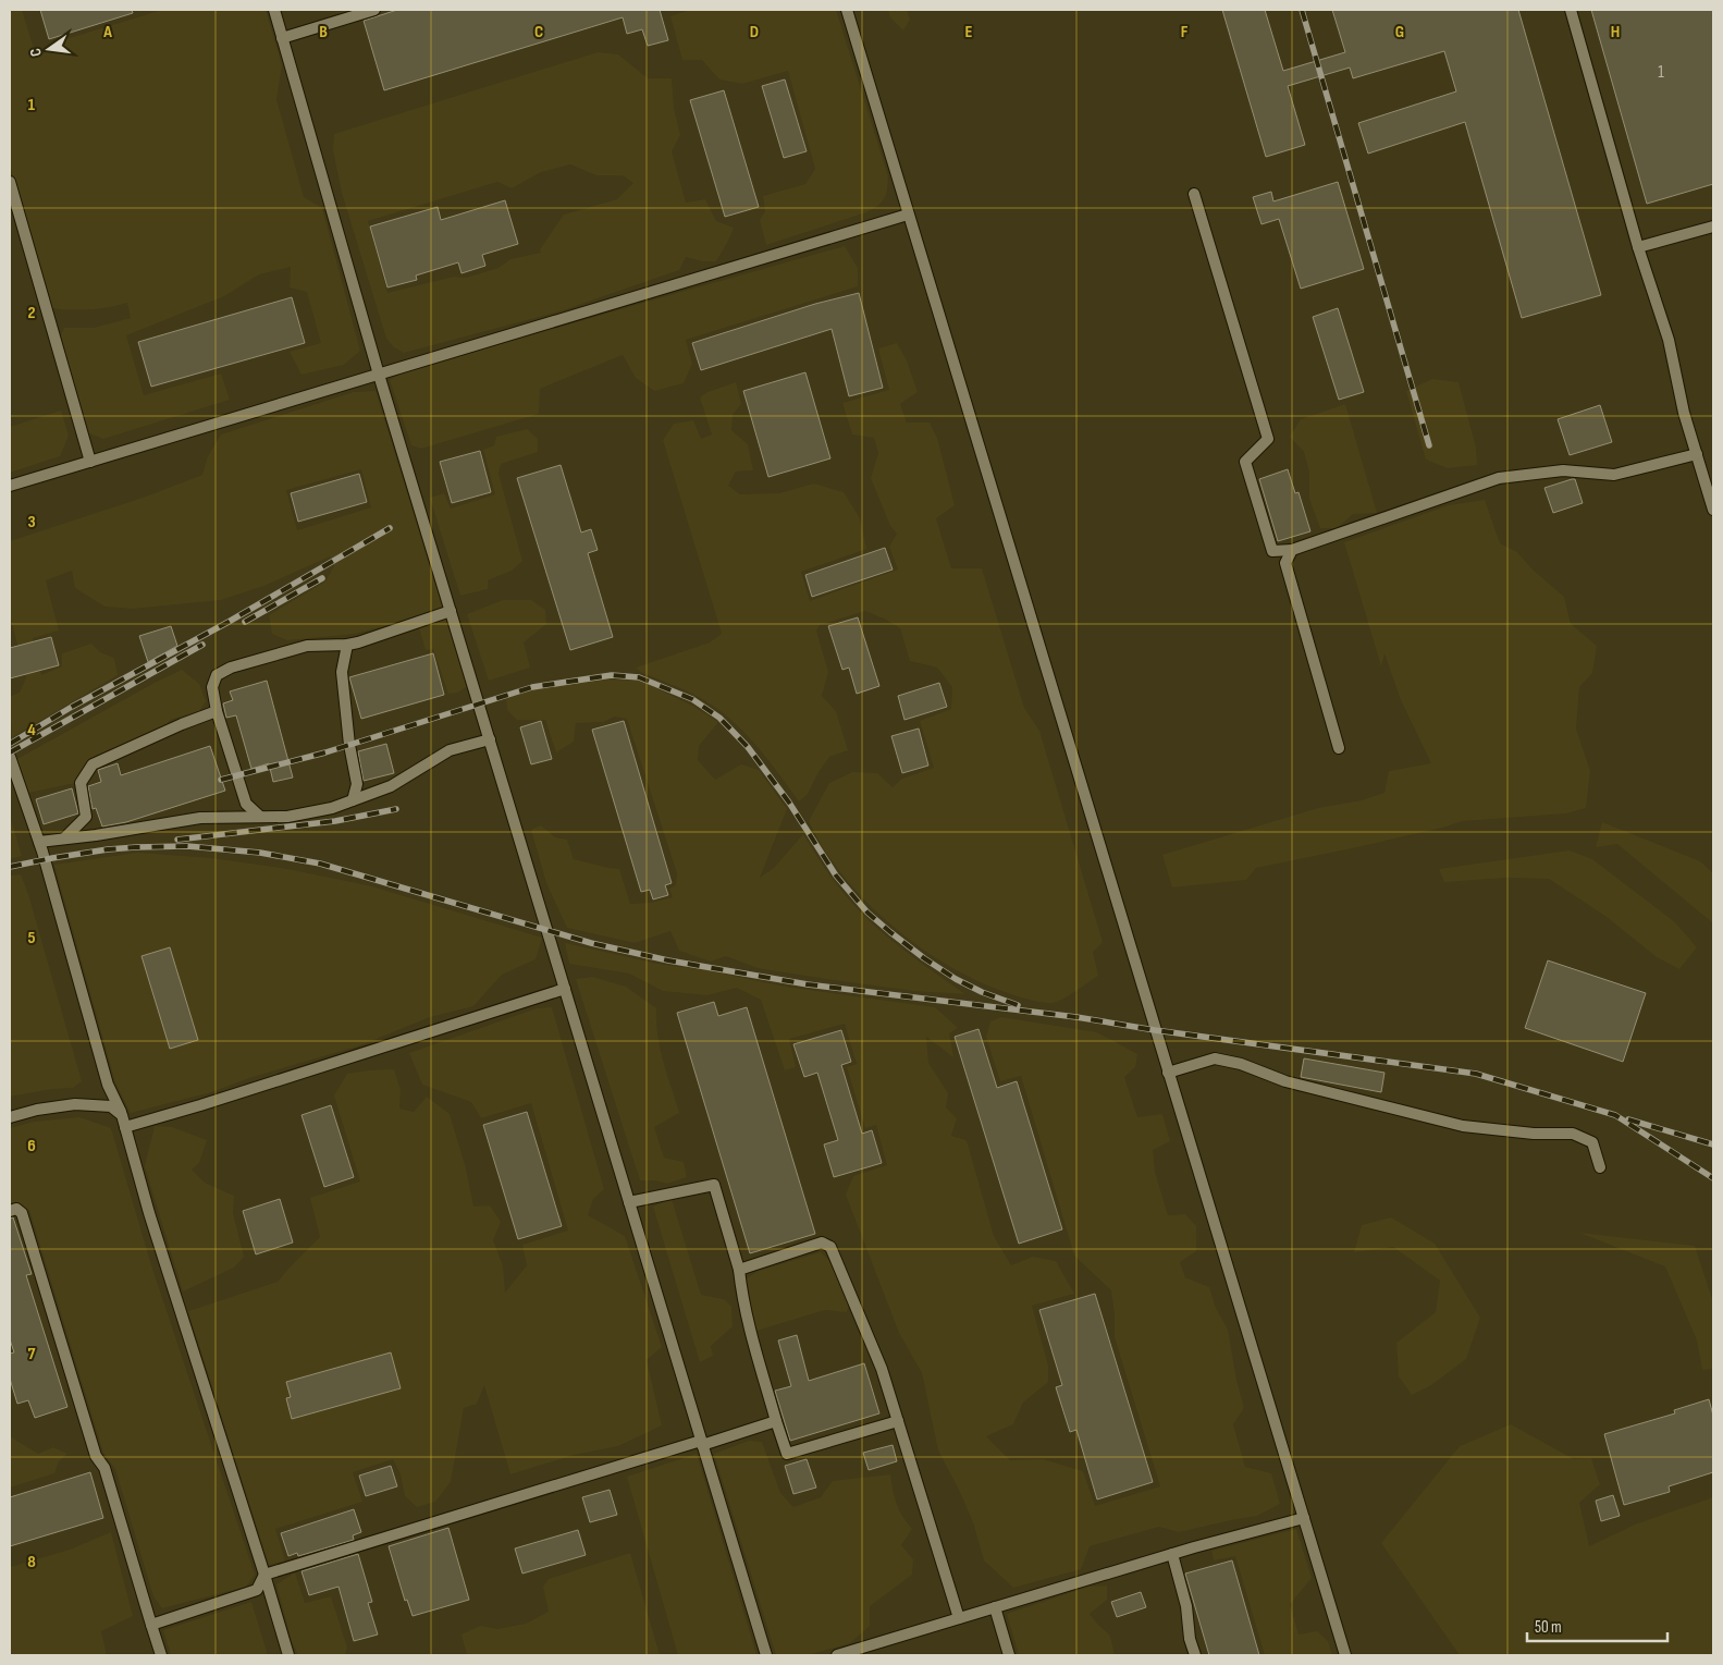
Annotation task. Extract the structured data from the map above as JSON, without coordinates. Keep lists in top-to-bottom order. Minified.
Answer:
{"house_numbers":["1"],"scale_bar":"50 m","north":"left","grid":{"columns":["A","B","C","D","E","F","G","H"],"rows":["1","2","3","4","5","6","7","8"]}}
